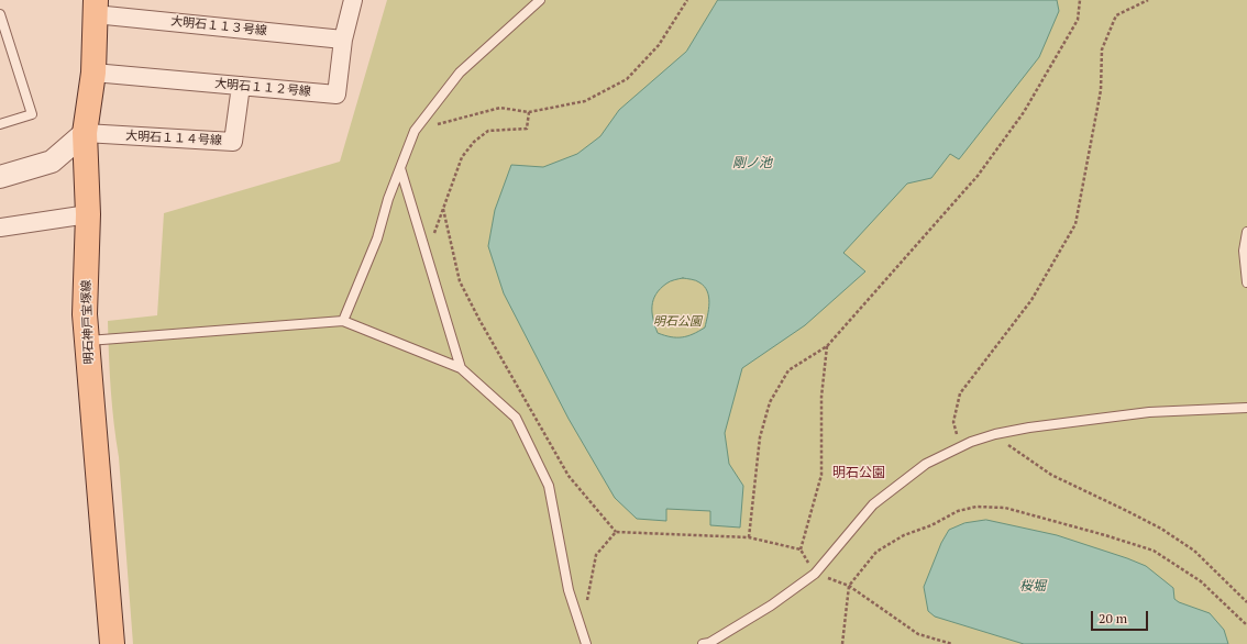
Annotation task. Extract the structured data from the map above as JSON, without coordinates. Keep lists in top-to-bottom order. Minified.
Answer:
{"streets":{"main road":["明石神戸宝塚線"],"street":["大明石１１３号線","大明石１１２号線","大明石１１４号線"]},"crossings":[["大明石１１３号線","大明石１１２号線"],["大明石１１３号線","明石神戸宝塚線"],["大明石１１２号線","大明石１１４号線"],["大明石１１２号線","明石神戸宝塚線"],["大明石１１４号線","明石神戸宝塚線"]],"districts":["明石公園"],"water":["剛ノ池","桜堀"],"parks":["明石公園"],"scale_bar":"20 m"}
